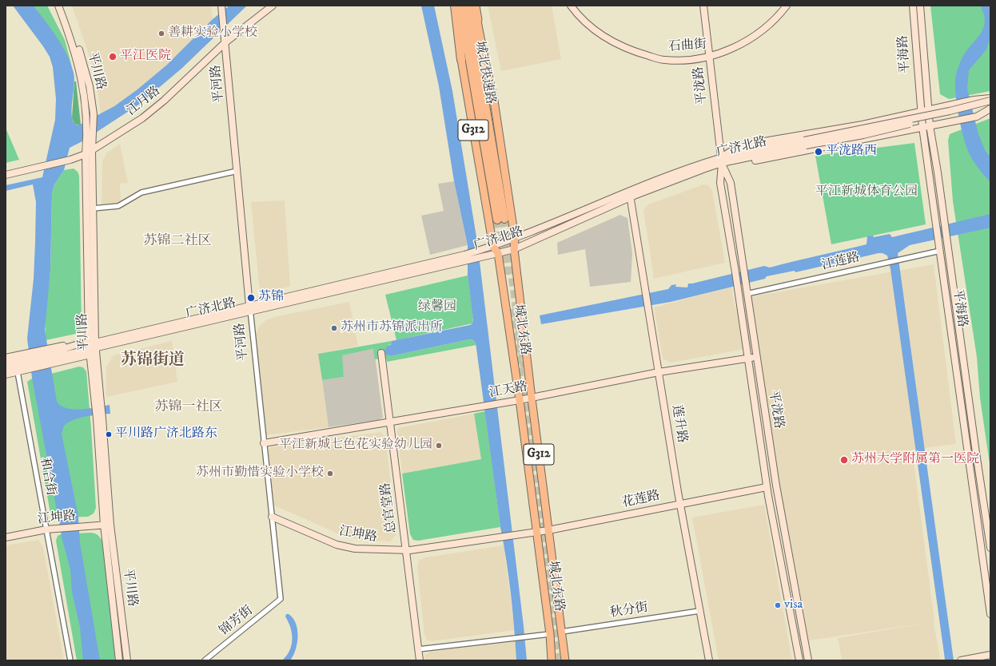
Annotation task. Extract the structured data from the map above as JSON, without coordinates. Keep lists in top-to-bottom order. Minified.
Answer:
{"streets":{"highway":["城北快速路"],"main road":["G312","城北东路"],"street":["石曲街","平海路","平川路","平河路","平泷路","江月路","广济北路","江莲路","江天路","莲升路","和合街","花莲路","总官堂路","江坤路","秋分街","锦芳街"]},"crossings":[["石曲街","平泷路"],["平海路","江莲路"],["平川路","江月路"],["平川路","广济北路"],["平川路","江坤路"],["平河路","江月路"],["平河路","广济北路"],["平河路","江天路"],["平河路","江坤路"],["平河路","锦芳街"],["平泷路","广济北路"],["平泷路","江莲路"],["平泷路","江天路"],["平泷路","花莲路"],["广济北路","城北东路"],["广济北路","莲升路"],["城北东路","江天路"],["城北东路","花莲路"],["城北东路","秋分街"],["江天路","莲升路"],["江天路","总官堂路"],["莲升路","花莲路"],["莲升路","秋分街"],["和合街","江坤路"],["花莲路","江坤路"],["总官堂路","江坤路"]],"districts":["苏锦二社区","苏锦街道","苏锦一社区"],"parks":["平江新城体育公园","绿馨园"],"places":["善耕实验小学校","平江医院","平泷路西","苏锦","苏州市苏锦派出所","平川路广济北路东","平江新城七色花实验幼儿园","苏州大学附属第一医院","苏州市勤惜实验小学校","visa"]}
